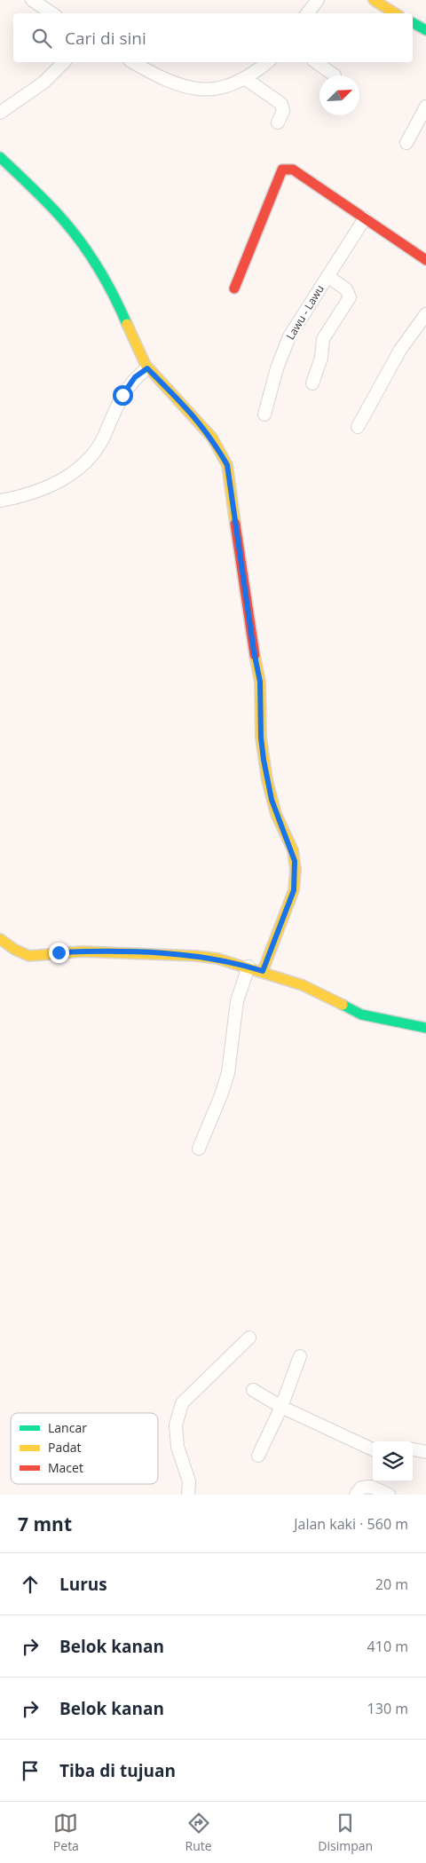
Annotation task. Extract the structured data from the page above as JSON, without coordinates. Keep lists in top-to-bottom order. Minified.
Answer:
{"streets":{"street":["Lawu - Lawu"]},"legend":["Lancar","Padat","Macet"],"north":"top right","page":{"search":"Cari di sini","heading":["7 mnt","Jalan kaki · 560 m"],"list":[["Lurus","20 m"],["Belok kanan","410 m"],["Belok kanan","130 m"],"Tiba di tujuan"],"nav":["Peta","Rute","Disimpan"]}}
